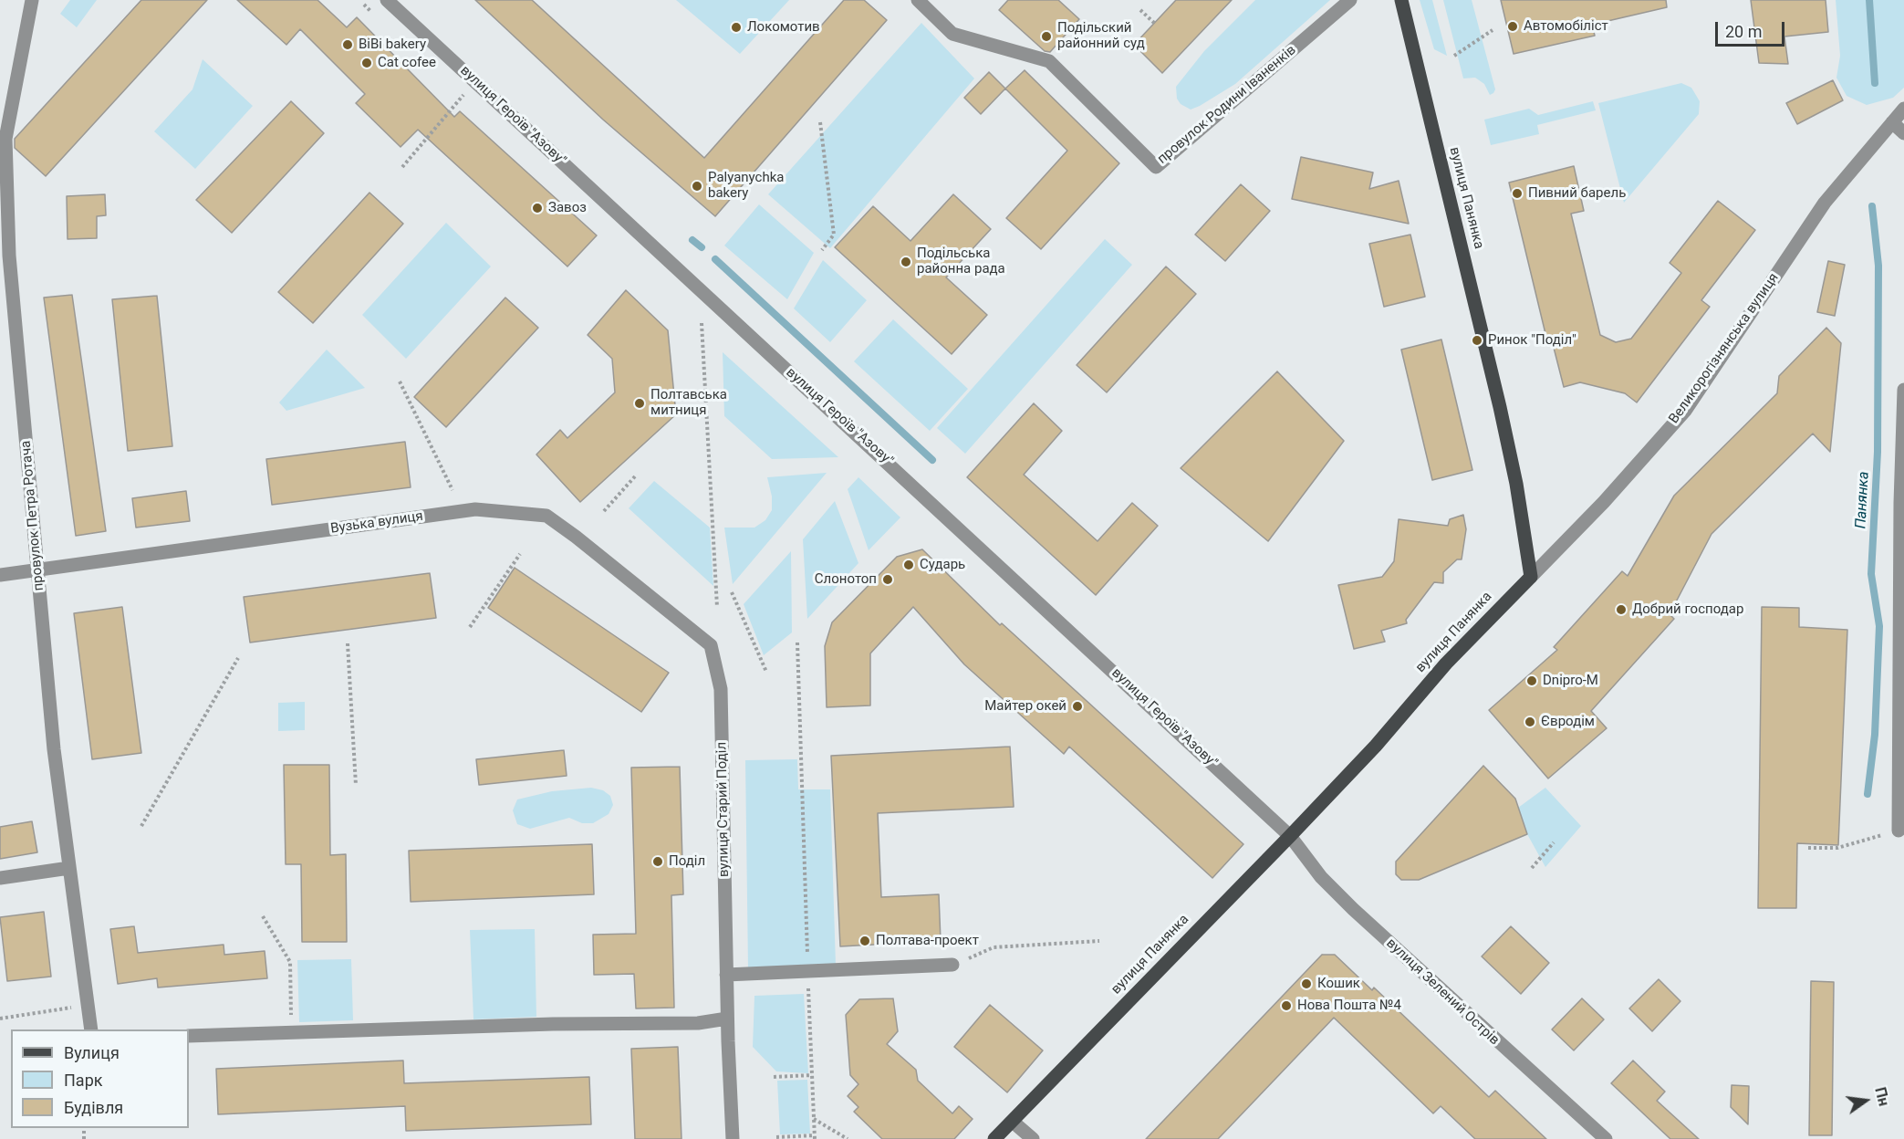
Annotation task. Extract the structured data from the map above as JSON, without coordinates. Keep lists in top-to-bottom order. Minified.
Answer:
{"streets":{"main road":["вулиця Панянка"],"street":["провулок Родини Іваненків","вулиця Героїв \"Азову\"","Великорогізнянська вулиця","провулок Петра Ротача","Вузька вулиця","вулиця Старий Поділ","вулиця Зелений Острів"]},"crossings":[["вулиця Героїв \"Азову\"","вулиця Панянка"],["вулиця Героїв \"Азову\"","вулиця Зелений Острів"],["вулиця Панянка","Великорогізнянська вулиця"],["вулиця Панянка","вулиця Зелений Острів"],["провулок Петра Ротача","Вузька вулиця"],["Вузька вулиця","вулиця Старий Поділ"]],"water":["Панянка"],"places":["Автомобіліст","Локомотив","Подільский районний суд","BiBi bakery","Cat cofee","Palyanychka bakery","Пивний барель","Завоз","Подільська районна рада","Ринок \"Поділ\"","Полтавська митниця","Сударь","Слонотоп","Добрий господар","Dnipro-M","Майтер окей","Євродім","Поділ","Полтава-проект","Кошик","Нова Пошта №4"],"legend":["Вулиця","Парк","Будівля"],"scale_bar":"20 m","north":"right"}
